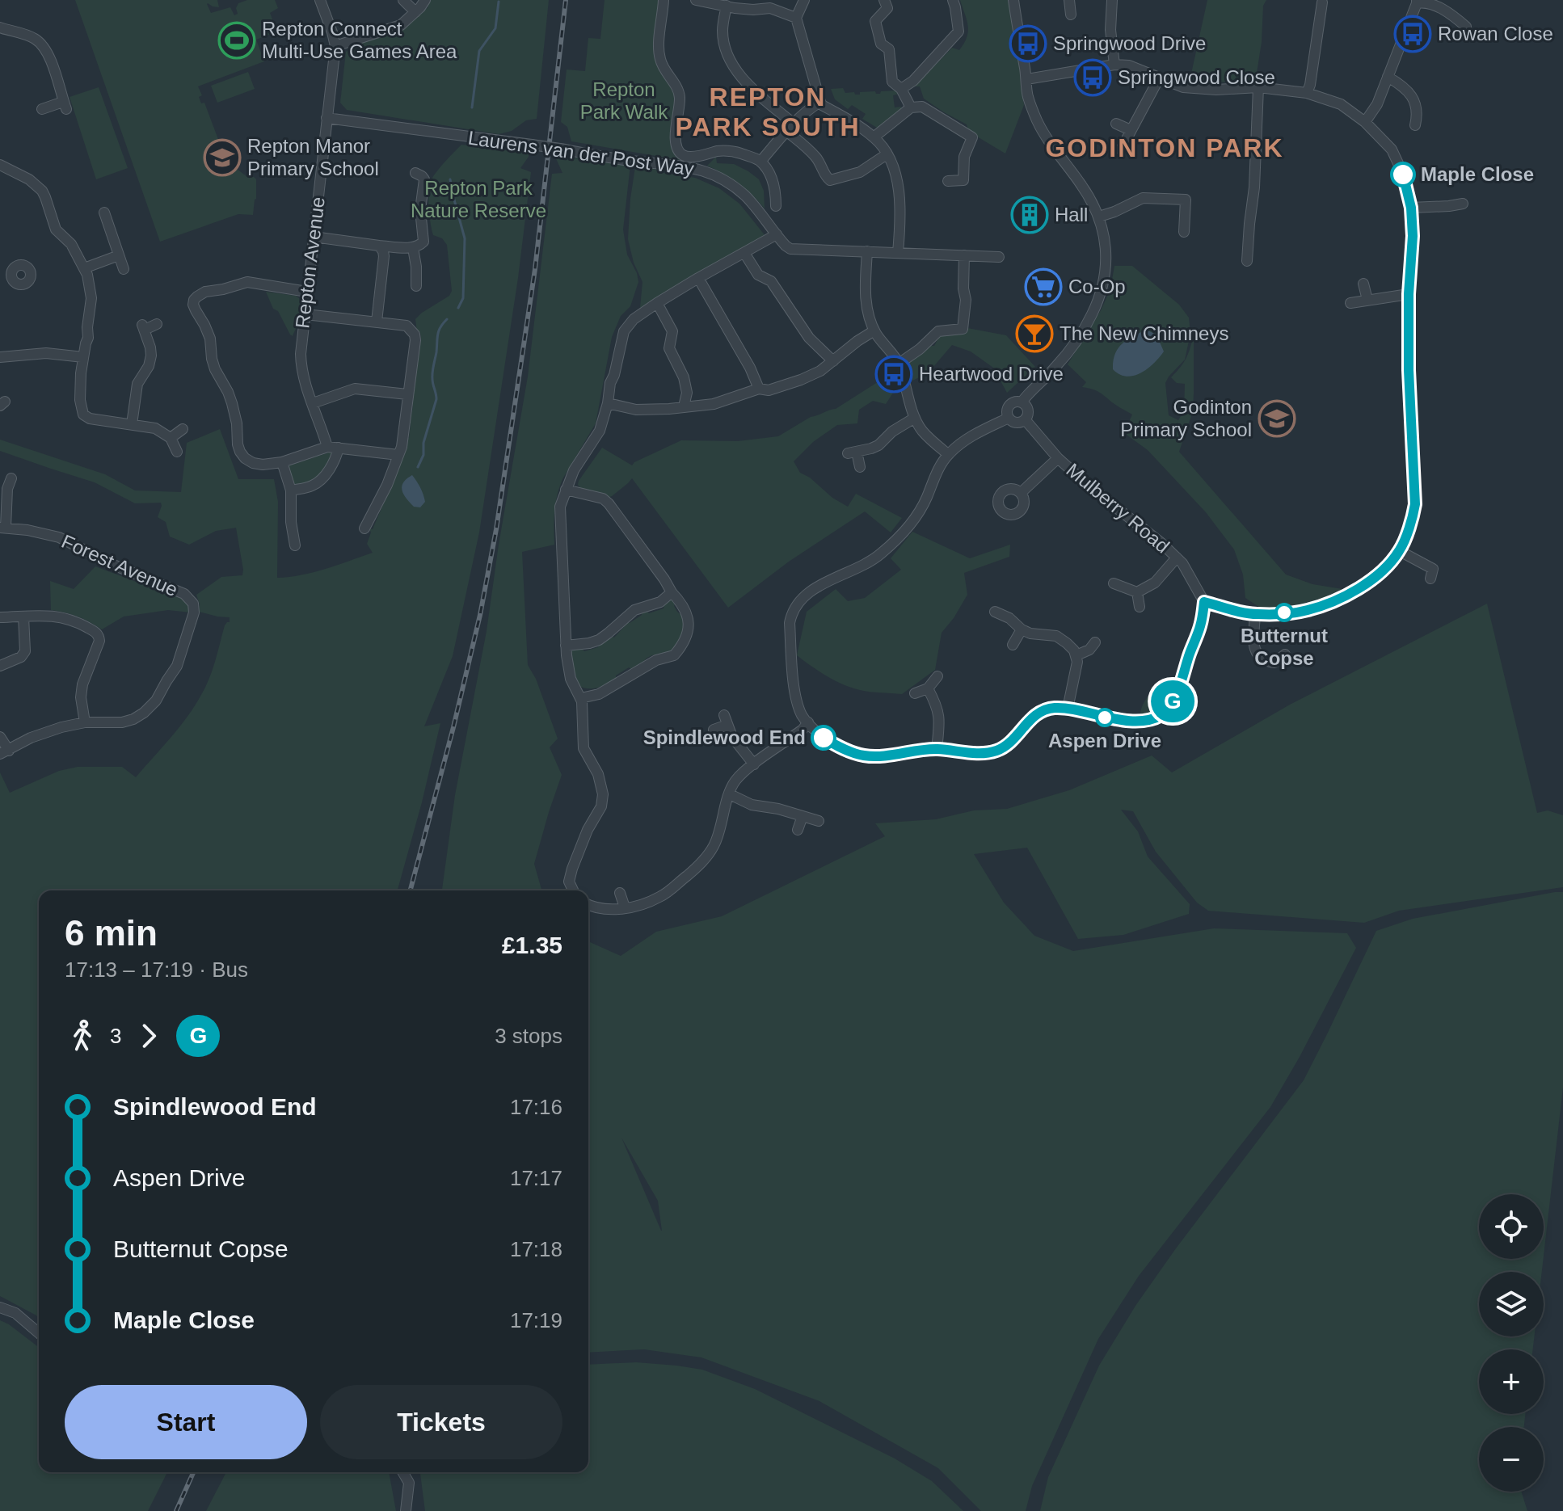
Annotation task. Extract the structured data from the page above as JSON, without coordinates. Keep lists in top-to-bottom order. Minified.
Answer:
{"streets":{"street":["Laurens van der Post Way","Repton Avenue","Mulberry Road","Forest Avenue"]},"crossings":[["Laurens van der Post Way","Repton Avenue"]],"districts":["REPTON PARK SOUTH","GODINTON PARK"],"parks":["Repton Park Walk","Repton Park Nature Reserve"],"places":{"bus stop":["Rowan Close","Springwood Drive","Springwood Close","Heartwood Drive"],"sports":["Repton Connect Multi-Use Games Area"],"school or university":["Repton Manor Primary School","Godinton Primary School"],"other":["Maple Close","Butternut Copse","Aspen Drive","Spindlewood End"],"building":["Hall"],"supermarket":["Co-Op"],"bar":["The New Chimneys"]},"lines":["bus line G"],"page":{"on_map":"G","heading":["6 min","17:13 – 17:19 · Bus","£1.35"],"legs":["3","G","3 stops"],"list":[{"name":"Spindlewood End","value":"17:16"},{"name":"Aspen Drive","value":"17:17"},{"name":"Butternut Copse","value":"17:18"},{"name":"Maple Close","value":"17:19"}],"map_buttons":["+","−"],"buttons":["Start","Tickets"]}}
